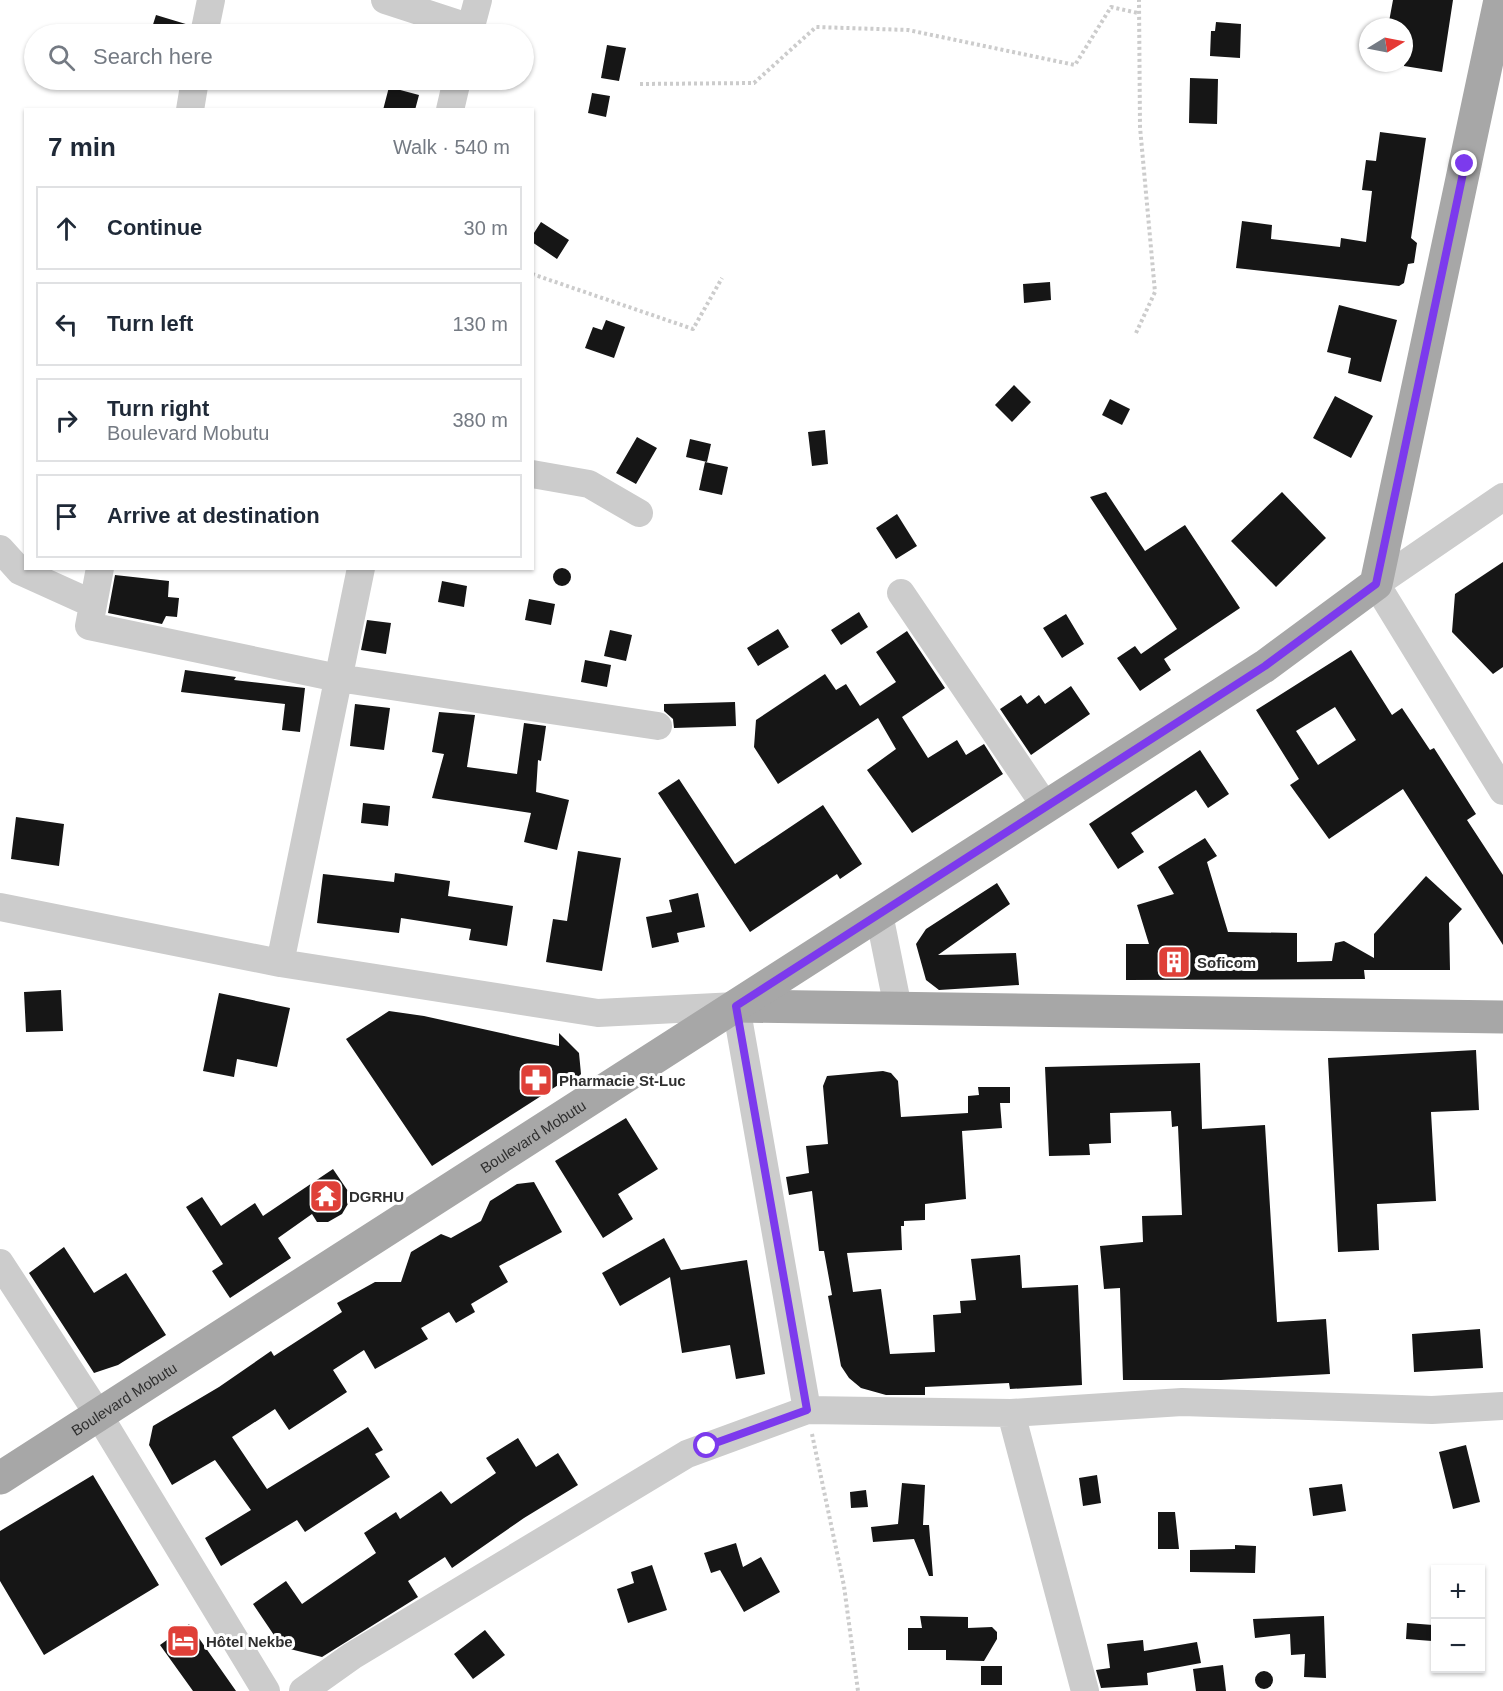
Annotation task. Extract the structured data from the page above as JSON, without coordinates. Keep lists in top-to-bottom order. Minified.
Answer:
{"streets":{"main road":["Boulevard Mobutu"]},"places":{"building":["Soficom"],"pharmacy":["Pharmacie St-Luc"],"temple":["DGRHU"],"hotel":["Hôtel Nekbe"]},"north":"right","page":{"search":"Search here","heading":["7 min","Walk · 540 m"],"list":[["Continue","30 m"],["Turn left","130 m"],["Turn right","Boulevard Mobutu","380 m"],"Arrive at destination"],"map_buttons":["+","−"]}}
